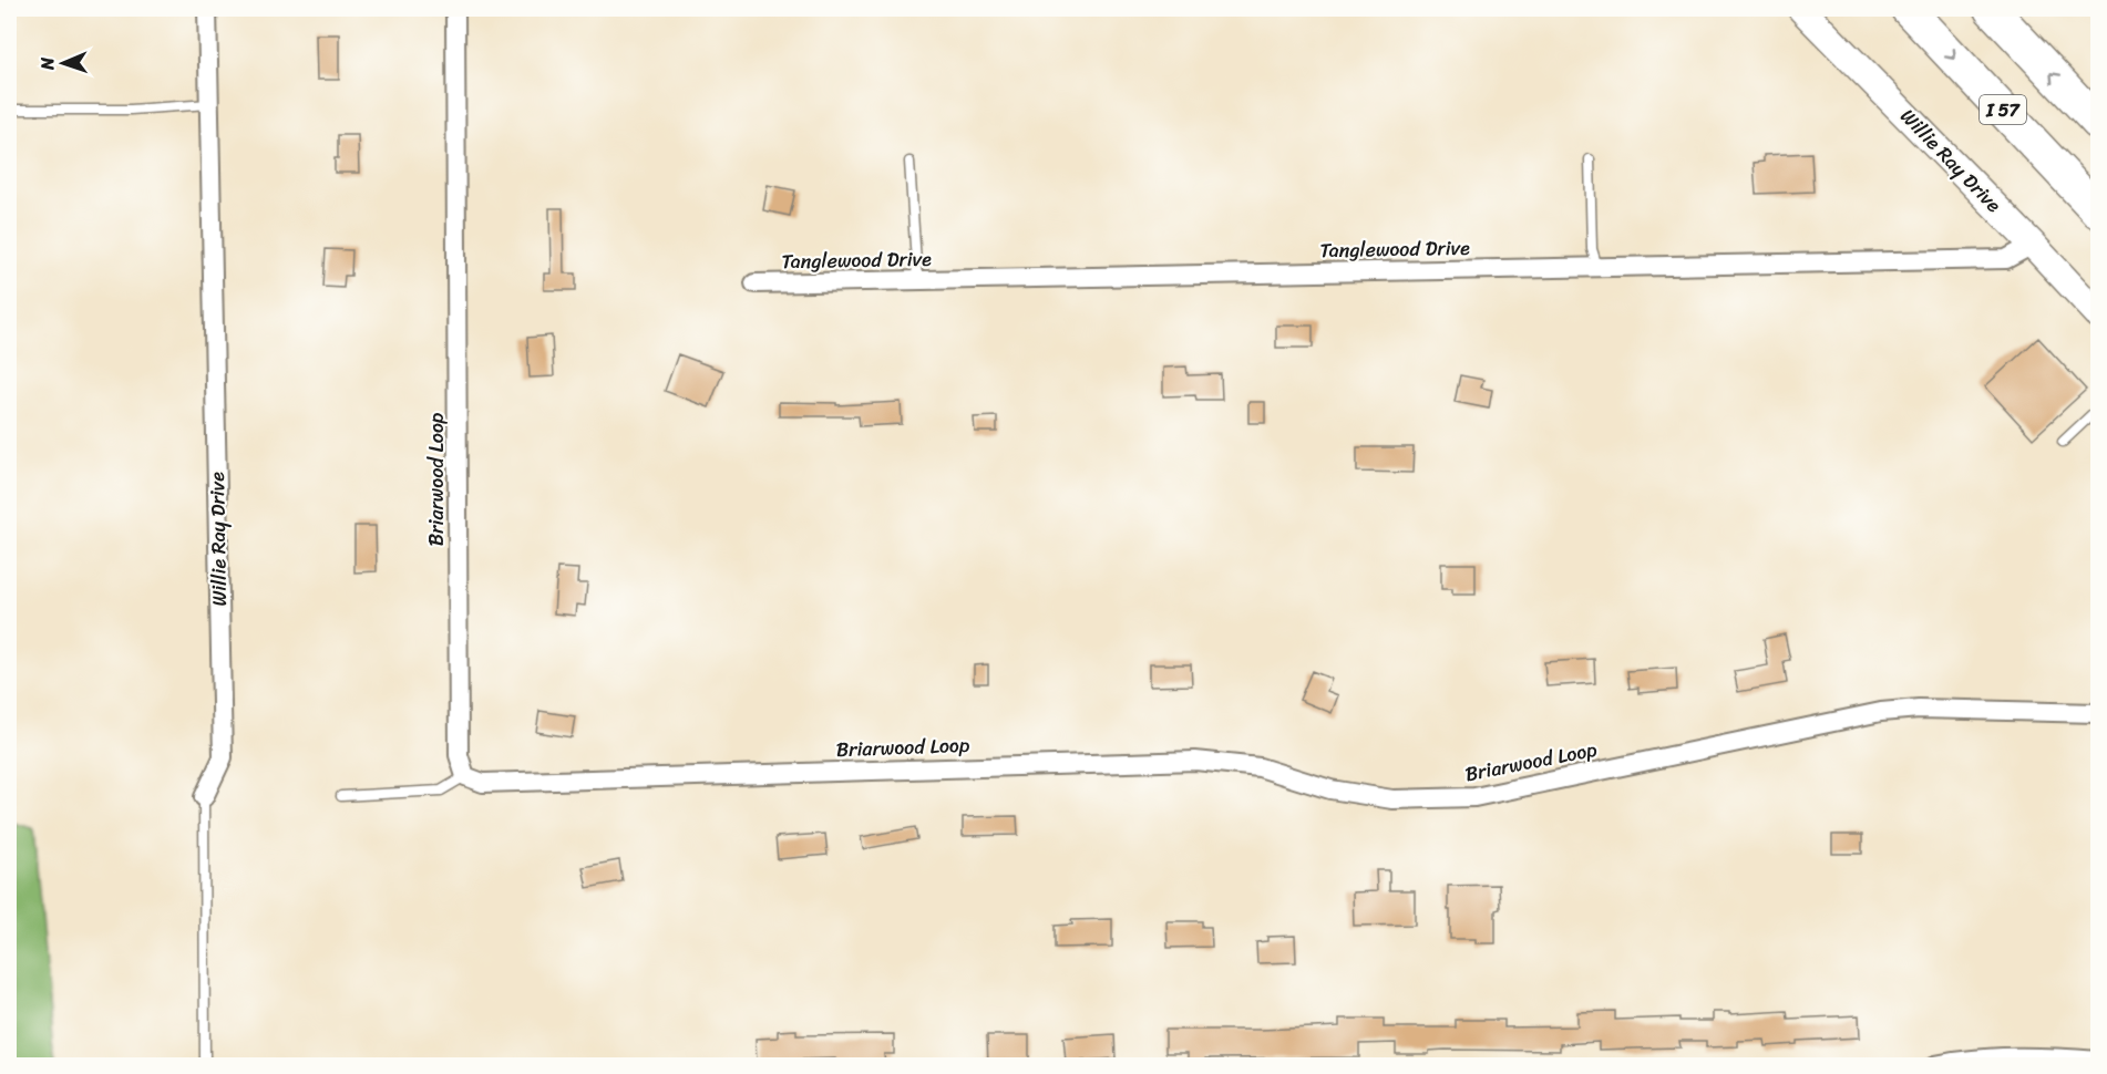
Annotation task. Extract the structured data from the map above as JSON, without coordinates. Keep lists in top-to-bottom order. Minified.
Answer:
{"streets":{"highway":["I 57"],"street":["Willie Ray Drive","Tanglewood Drive","Briarwood Loop"]},"crossings":[["Willie Ray Drive","Tanglewood Drive"]],"north":"left"}
